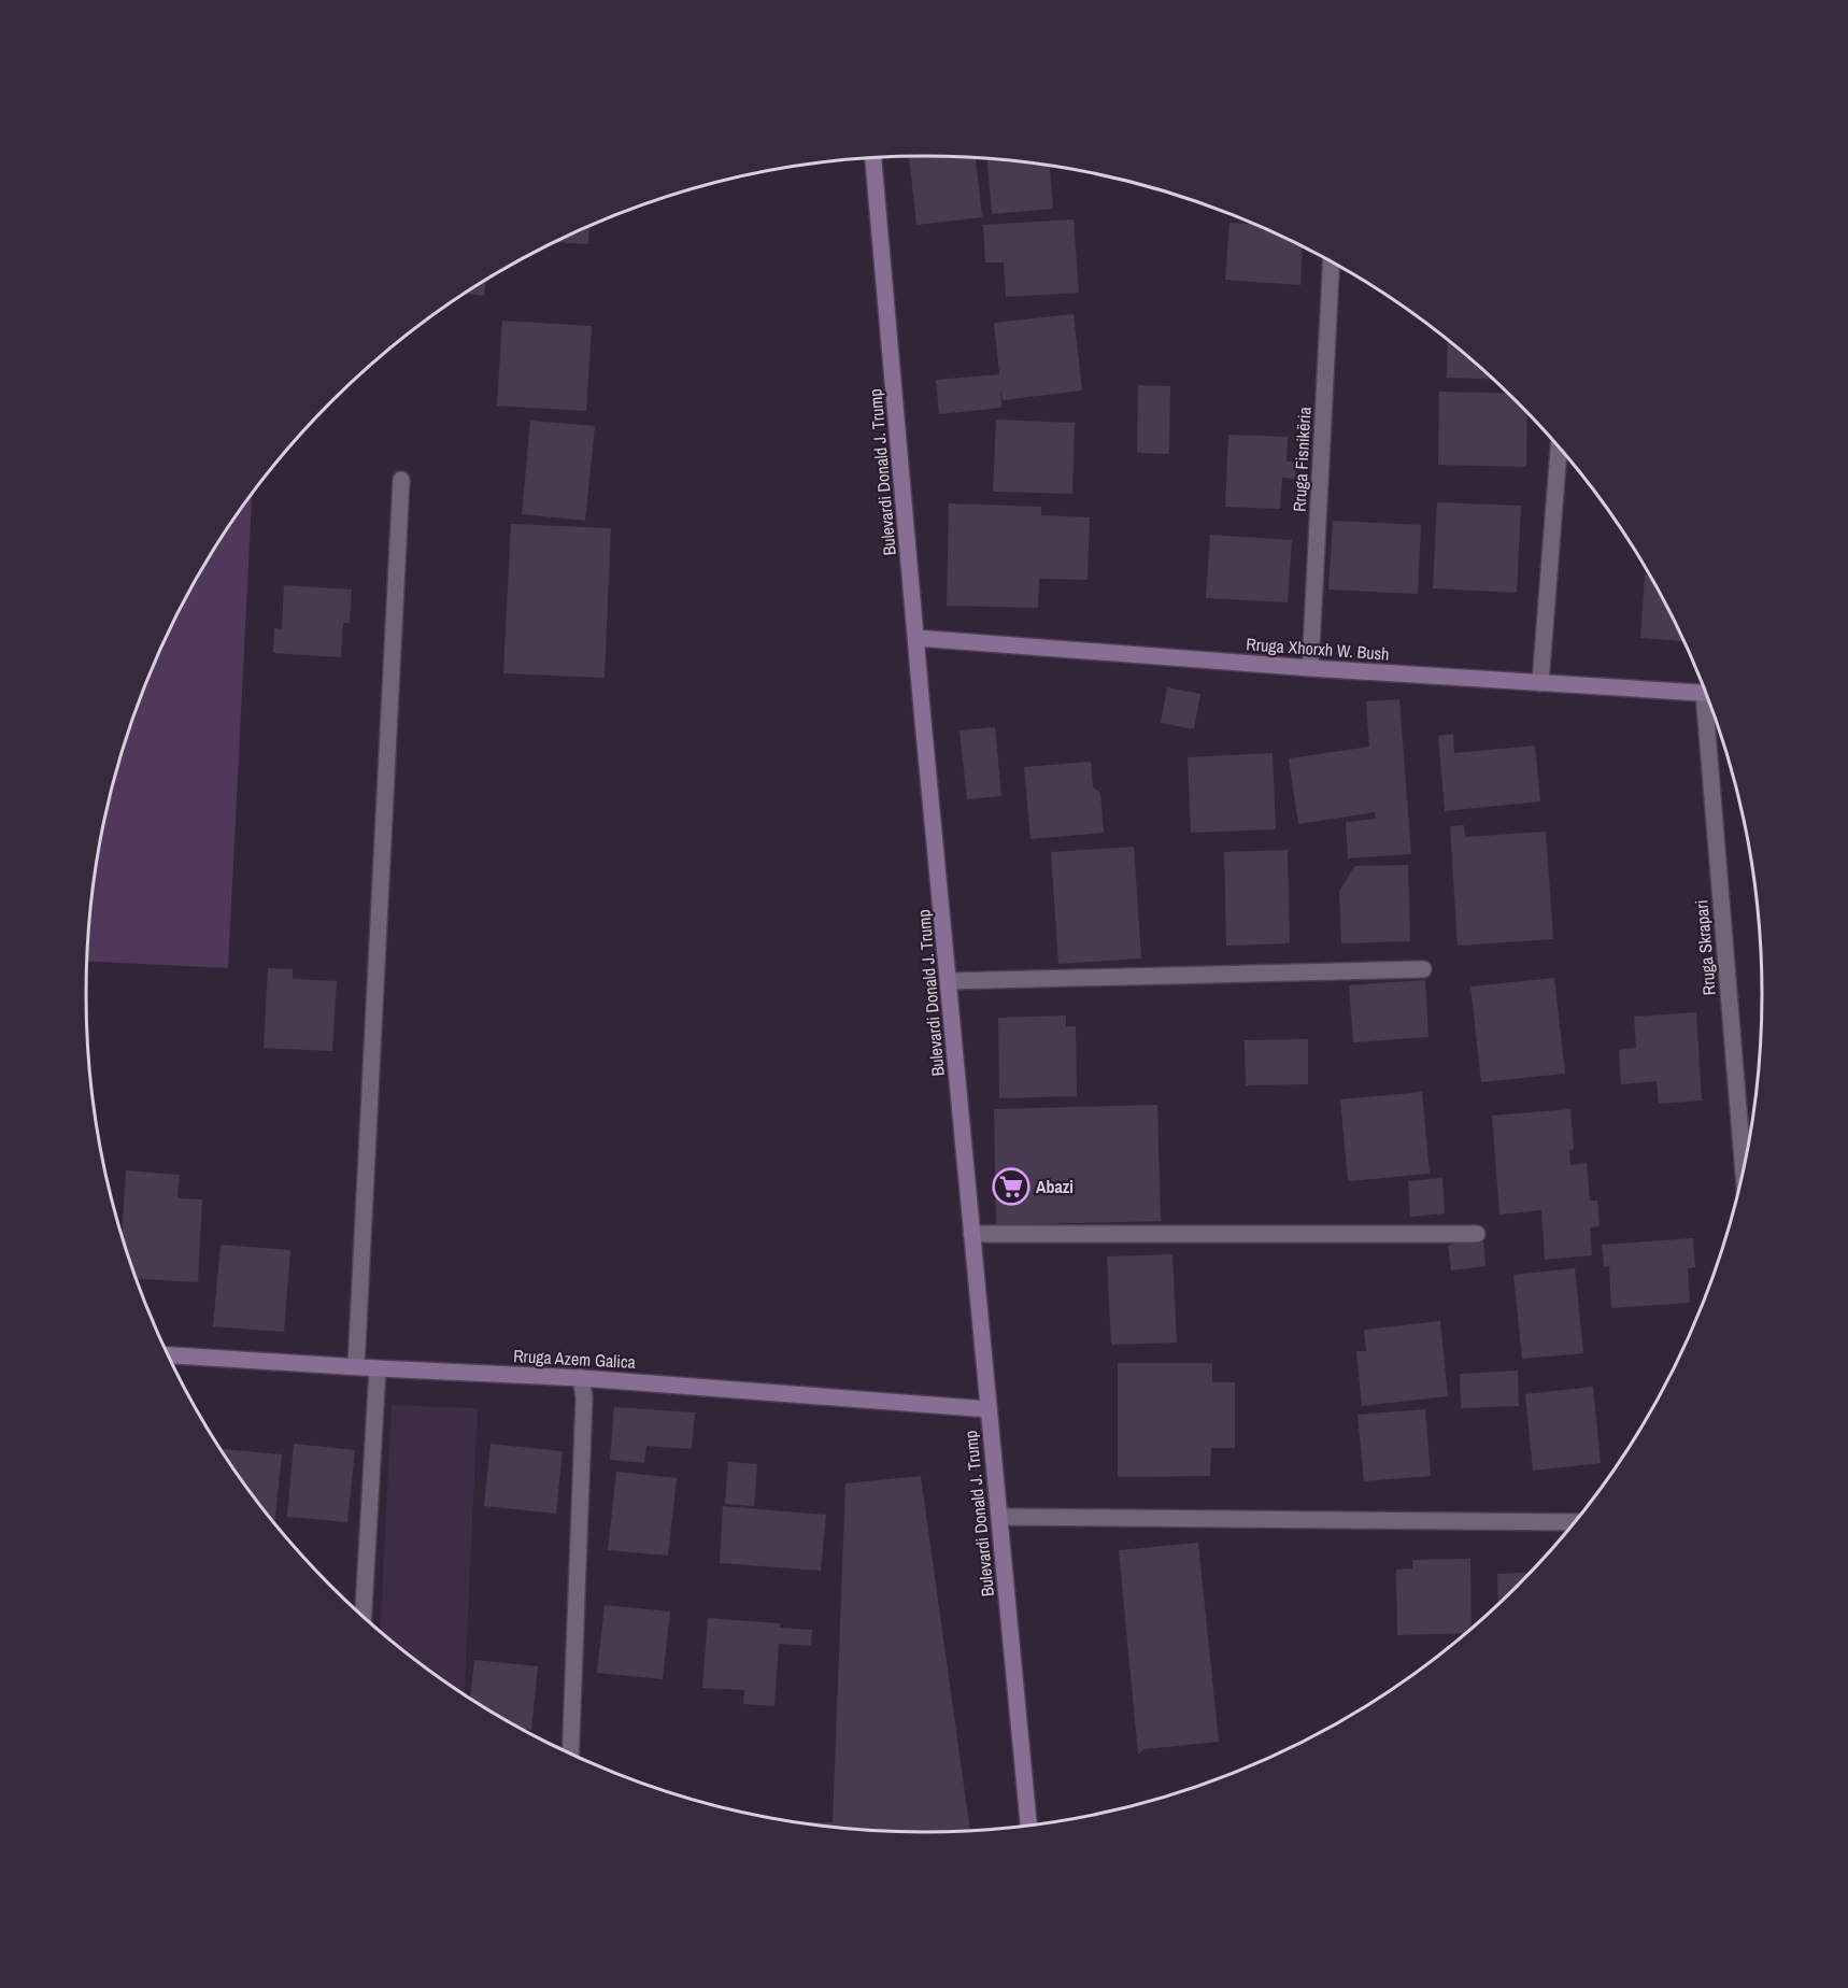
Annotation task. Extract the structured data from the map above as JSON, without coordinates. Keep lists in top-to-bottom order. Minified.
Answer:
{"streets":{"main road":["Bulevardi Donald J. Trump","Rruga Xhorxh W. Bush","Rruga Azem Galica"],"street":["Rruga Fisnikëria","Rruga Skrapari"]},"crossings":[["Rruga Fisnikëria","Rruga Xhorxh W. Bush"],["Bulevardi Donald J. Trump","Rruga Xhorxh W. Bush"],["Bulevardi Donald J. Trump","Rruga Azem Galica"]],"places":{"supermarket":["Abazi"]}}
